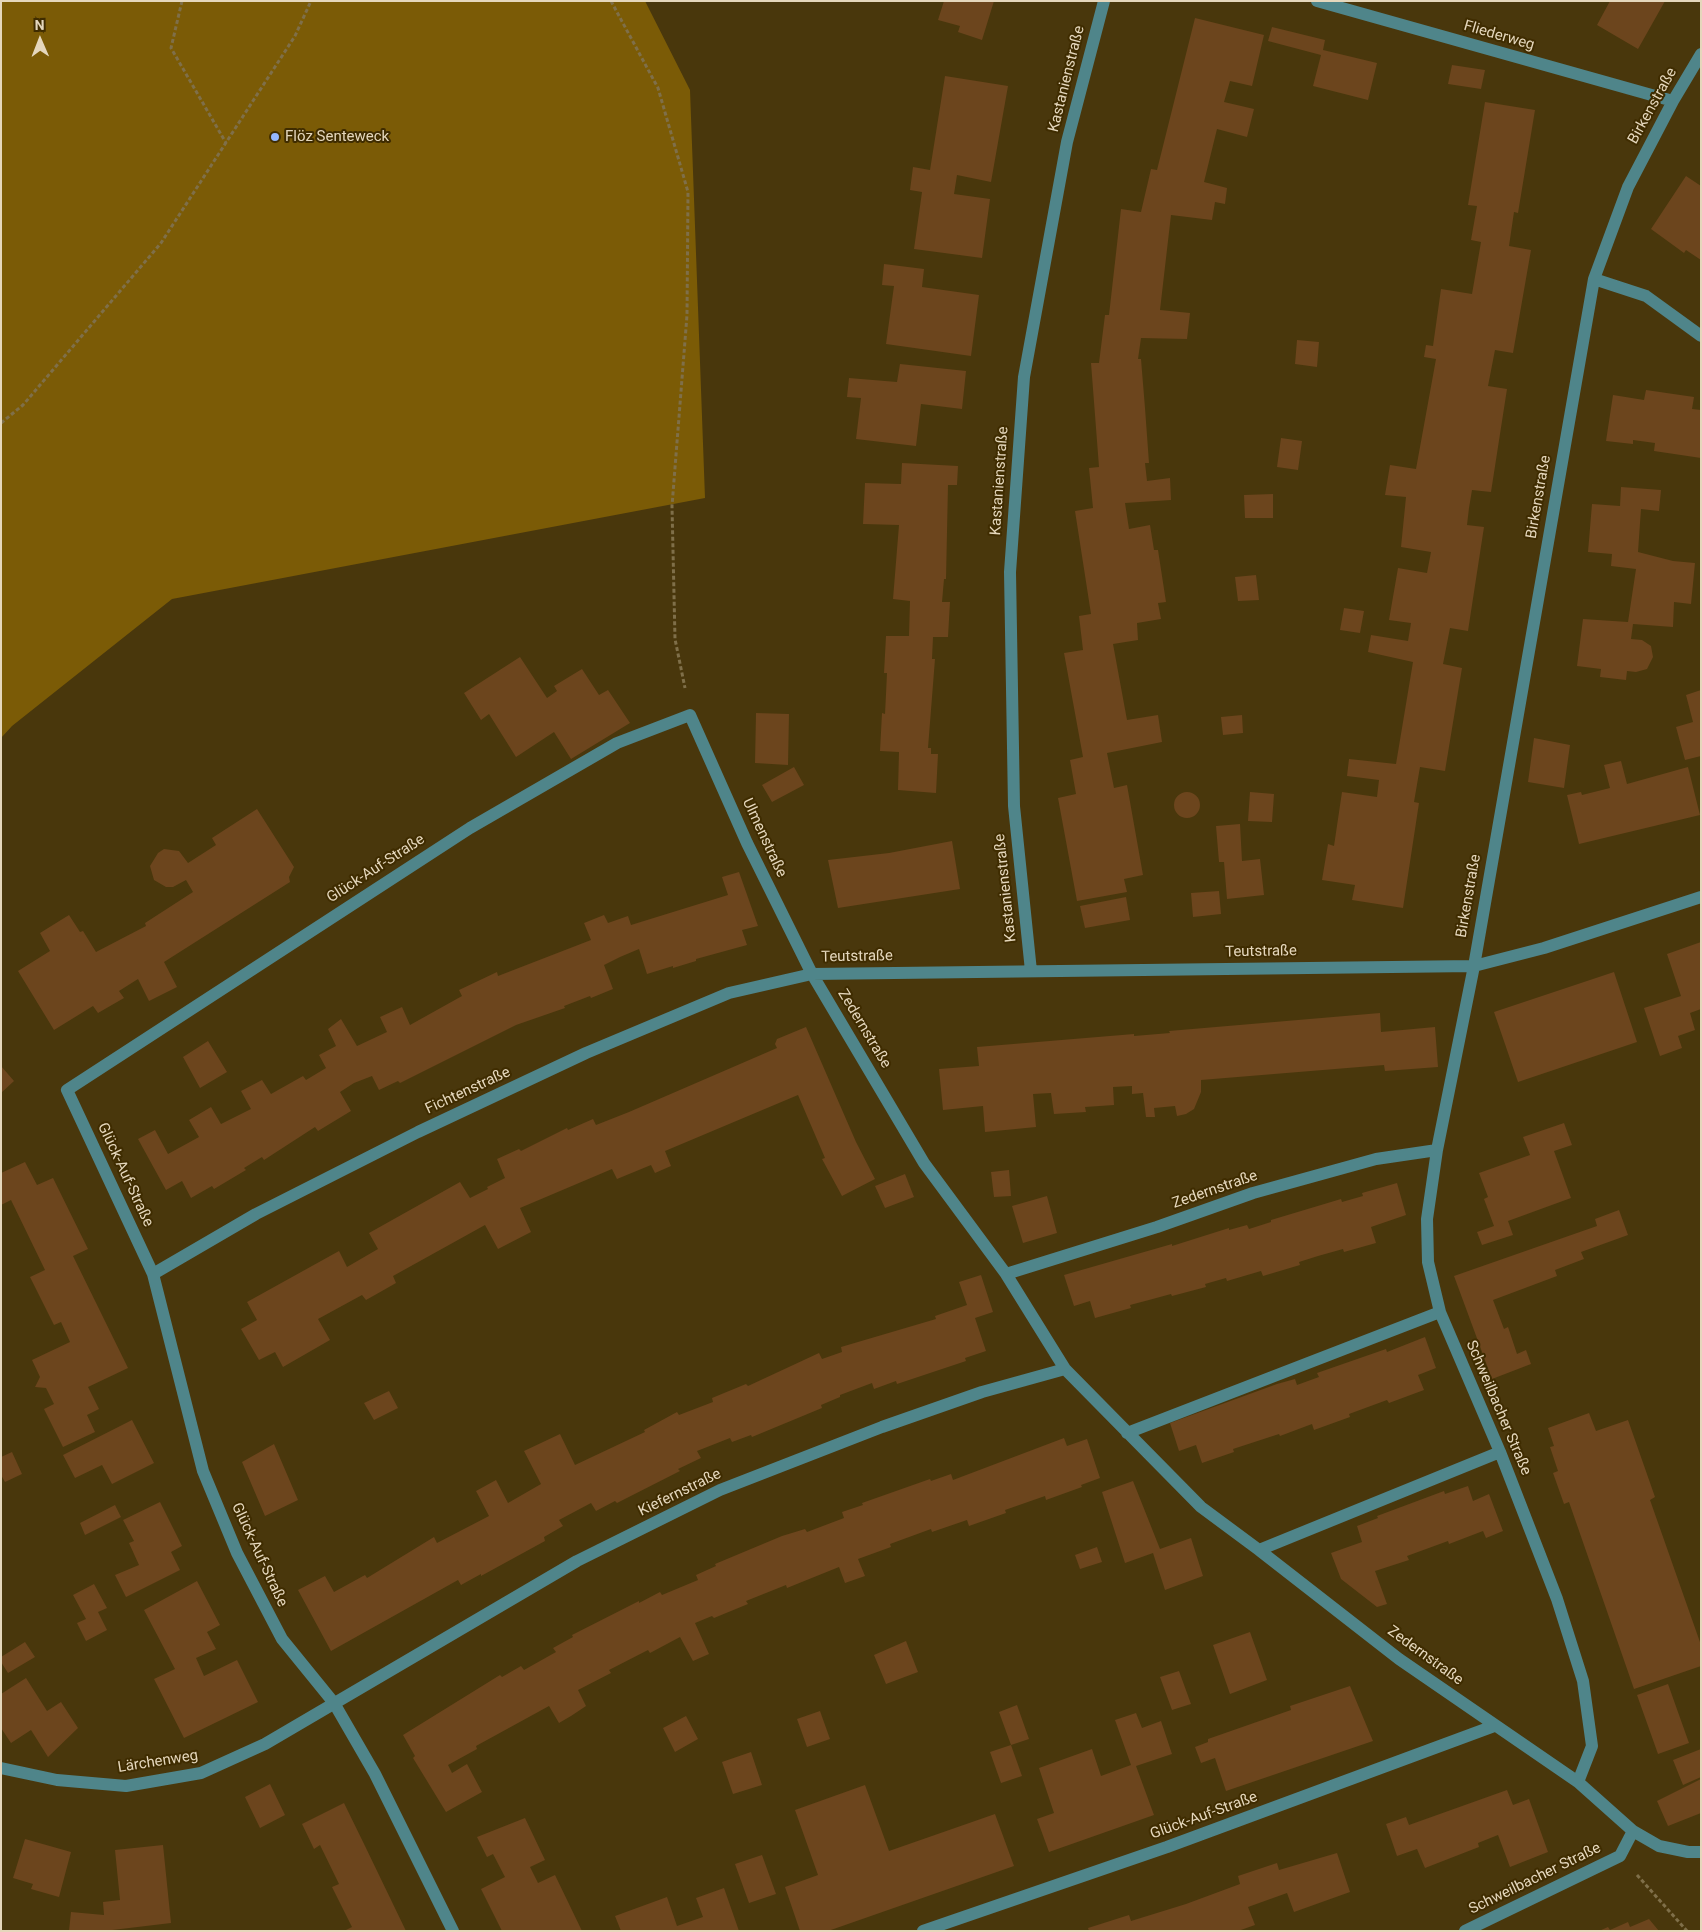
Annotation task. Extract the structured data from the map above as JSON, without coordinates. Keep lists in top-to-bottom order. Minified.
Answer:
{"streets":{"street":["Fliederweg","Kastanienstraße","Birkenstraße","Ulmenstraße","Glück-Auf-Straße","Teutstraße","Zedernstraße","Fichtenstraße","Schweilbacher Straße","Kiefernstraße","Lärchenweg"]},"crossings":[["Fliederweg","Birkenstraße"],["Kastanienstraße","Teutstraße"],["Birkenstraße","Teutstraße"],["Birkenstraße","Schweilbacher Straße"],["Ulmenstraße","Glück-Auf-Straße"],["Ulmenstraße","Teutstraße"],["Ulmenstraße","Zedernstraße"],["Ulmenstraße","Fichtenstraße"],["Glück-Auf-Straße","Zedernstraße"],["Glück-Auf-Straße","Fichtenstraße"],["Glück-Auf-Straße","Kiefernstraße"],["Glück-Auf-Straße","Lärchenweg"],["Teutstraße","Zedernstraße"],["Teutstraße","Fichtenstraße"],["Teutstraße","Schweilbacher Straße"],["Zedernstraße","Fichtenstraße"],["Zedernstraße","Schweilbacher Straße"],["Zedernstraße","Kiefernstraße"],["Kiefernstraße","Lärchenweg"]],"places":["Flöz Senteweck"],"north":"top"}
